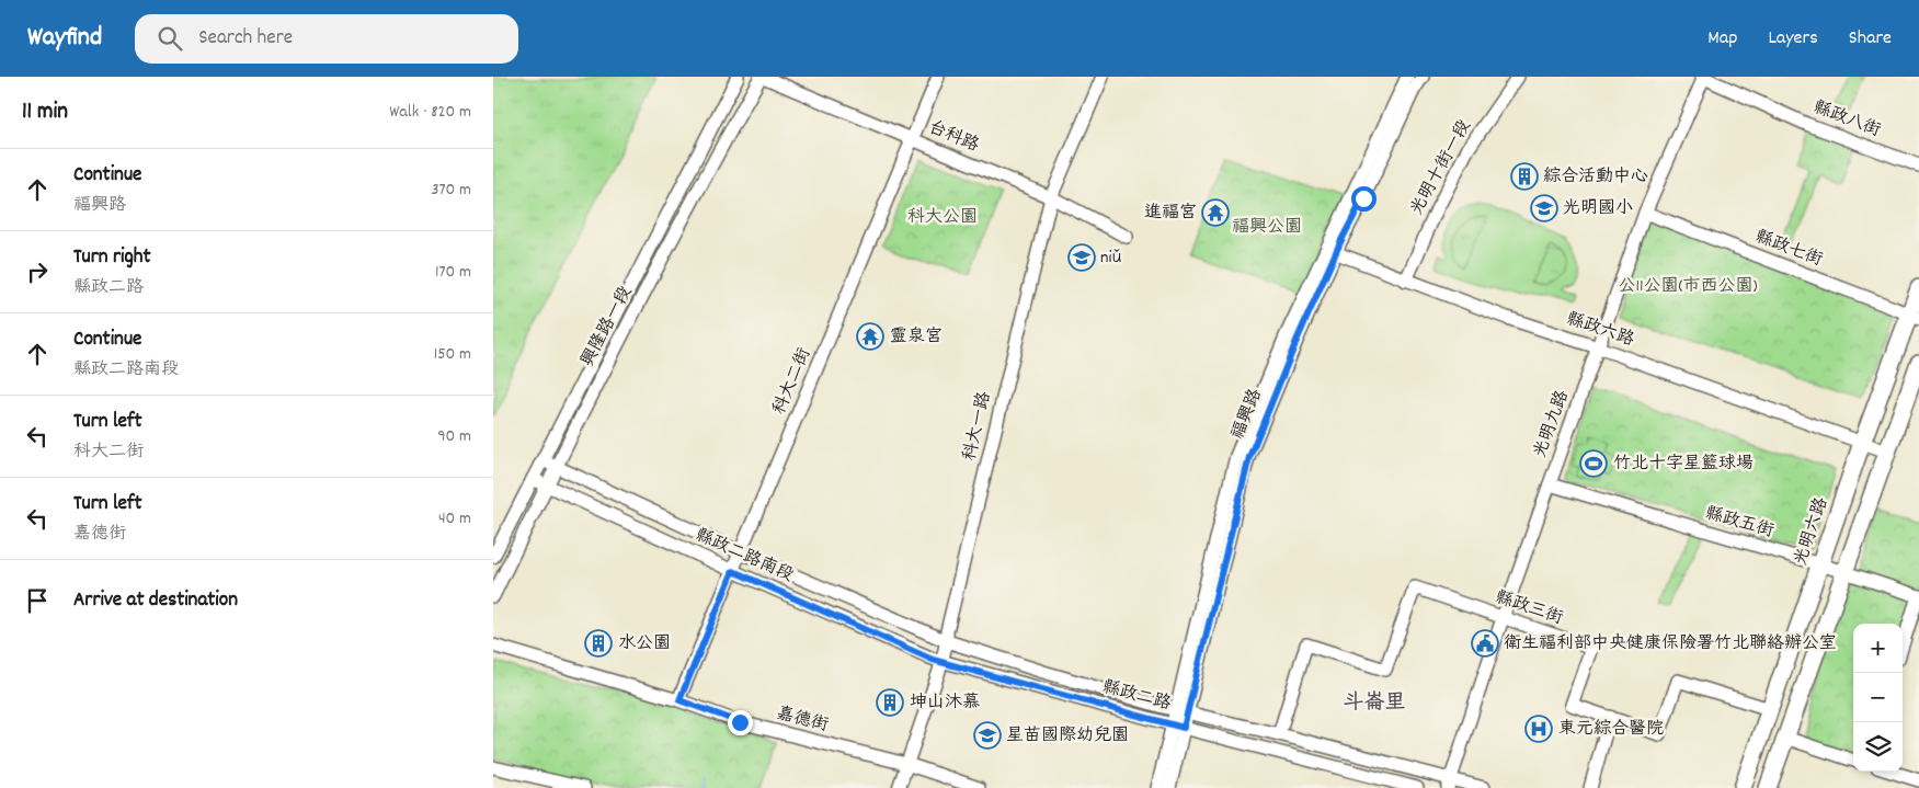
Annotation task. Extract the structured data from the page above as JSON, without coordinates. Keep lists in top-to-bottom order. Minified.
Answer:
{"streets":{"main road":["光明六路"],"street":["縣政八街","台科路","光明十街一段","縣政七街","興隆路一段","縣政六路","科大二街","福興路","光明九路","科大一路","縣政五街","縣政二路南段","縣政三街","縣政二路","嘉德街"]},"crossings":[["縣政八街","光明九路"],["台科路","興隆路一段"],["台科路","科大二街"],["台科路","科大一路"],["光明十街一段","縣政六路"],["縣政七街","光明九路"],["縣政七街","光明六路"],["興隆路一段","縣政二路南段"],["縣政六路","福興路"],["縣政六路","光明九路"],["縣政六路","光明六路"],["科大二街","縣政二路南段"],["科大二街","嘉德街"],["福興路","縣政二路南段"],["福興路","縣政二路"],["光明九路","縣政五街"],["光明九路","縣政三街"],["光明九路","縣政二路"],["科大一路","縣政二路南段"],["科大一路","縣政二路"],["科大一路","嘉德街"],["縣政五街","光明六路"],["光明六路","縣政三街"],["縣政二路南段","縣政二路"],["縣政三街","縣政二路"]],"districts":["斗崙里"],"parks":["科大公園","福興公園","公11公園(市西公園)"],"places":{"building":["綜合活動中心","水公園","坤山沐慕"],"school or university":["光明國小","niǔ","星苗國際幼兒園"],"temple":["進福宮","靈泉宮"],"sports":["竹北十字星籃球場"],"public building":["衛生福利部中央健康保險署竹北聯絡辦公室"],"hospital":["東元綜合醫院"]},"page":{"header":"Wayfind","search":"Search here","nav":["Map","Layers","Share"],"heading":["11 min","Walk · 820 m"],"list":[["Continue","福興路","370 m"],["Turn right","縣政二路","170 m"],["Continue","縣政二路南段","150 m"],["Turn left","科大二街","90 m"],["Turn left","嘉德街","40 m"],"Arrive at destination"],"map_buttons":["+","−"]}}
